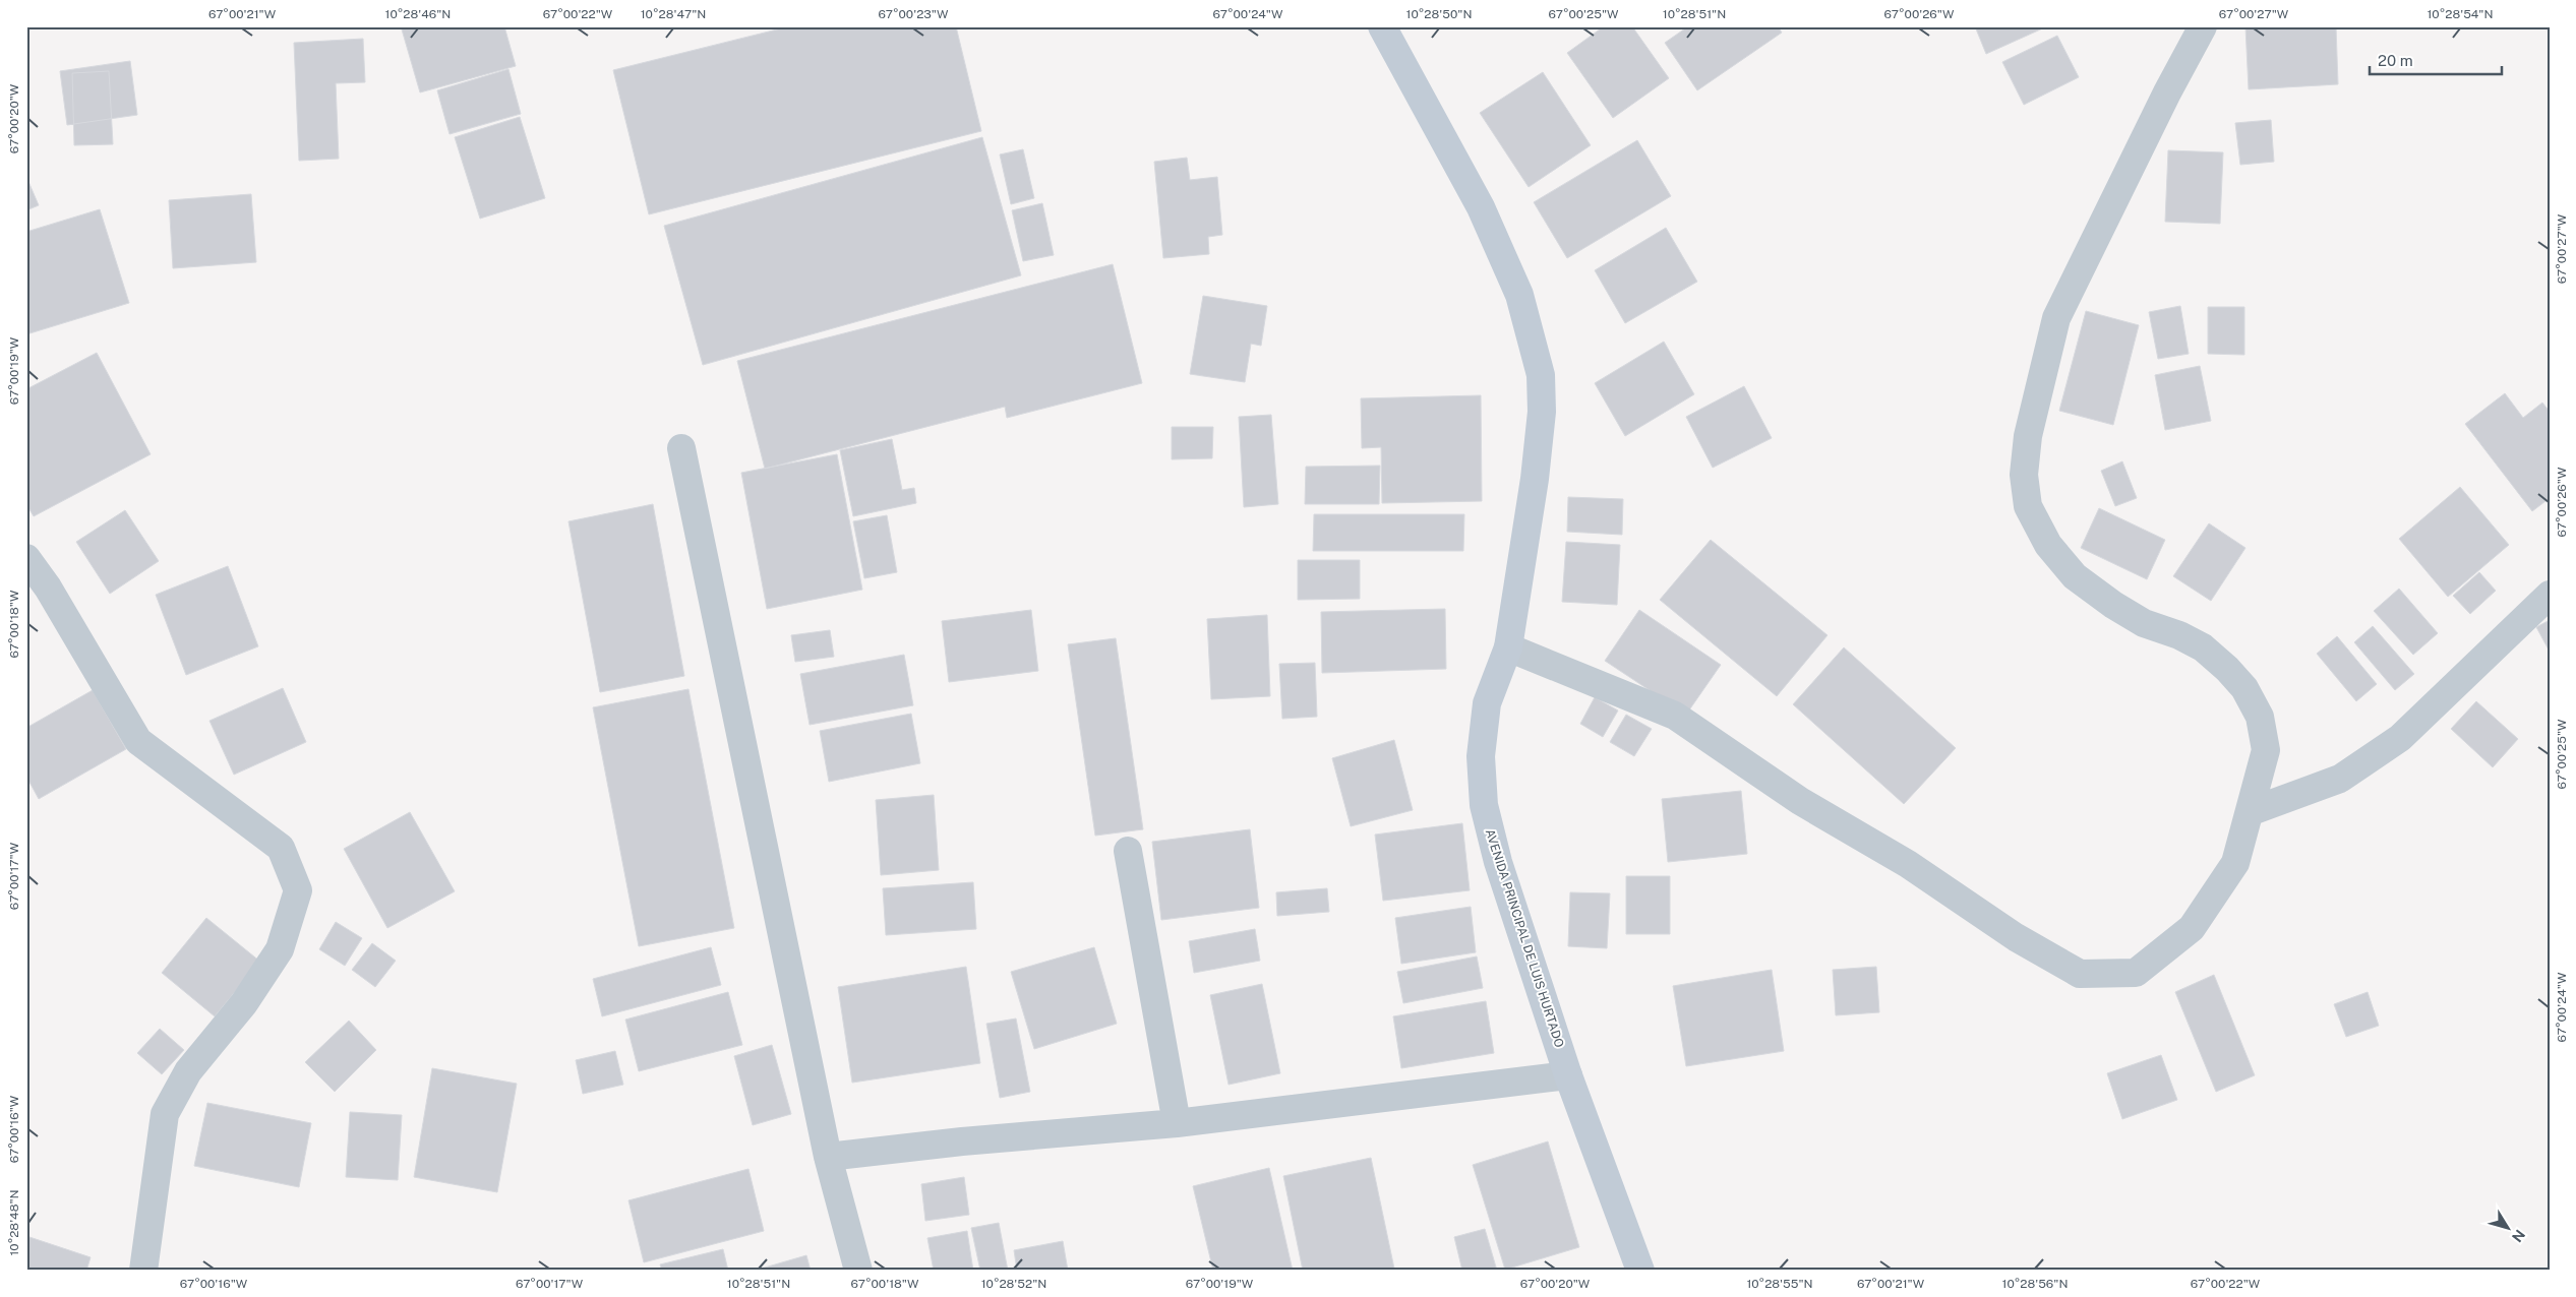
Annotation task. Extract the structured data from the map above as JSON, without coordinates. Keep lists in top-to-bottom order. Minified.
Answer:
{"streets":{"street":["AVENIDA PRINCIPAL DE LUIS HURTADO"]},"scale_bar":"20 m","north":"bottom right","coordinates":["67°00'21\"W","10°28'46\"N","67°00'22\"W","10°28'47\"N","67°00'23\"W","67°00'24\"W","10°28'50\"N","67°00'25\"W","10°28'51\"N","67°00'26\"W","67°00'27\"W","10°28'54\"N","67°00'20\"W","67°00'19\"W","67°00'18\"W","67°00'17\"W","67°00'16\"W","10°28'48\"N","10°28'52\"N","10°28'55\"N","10°28'56\"N"]}
